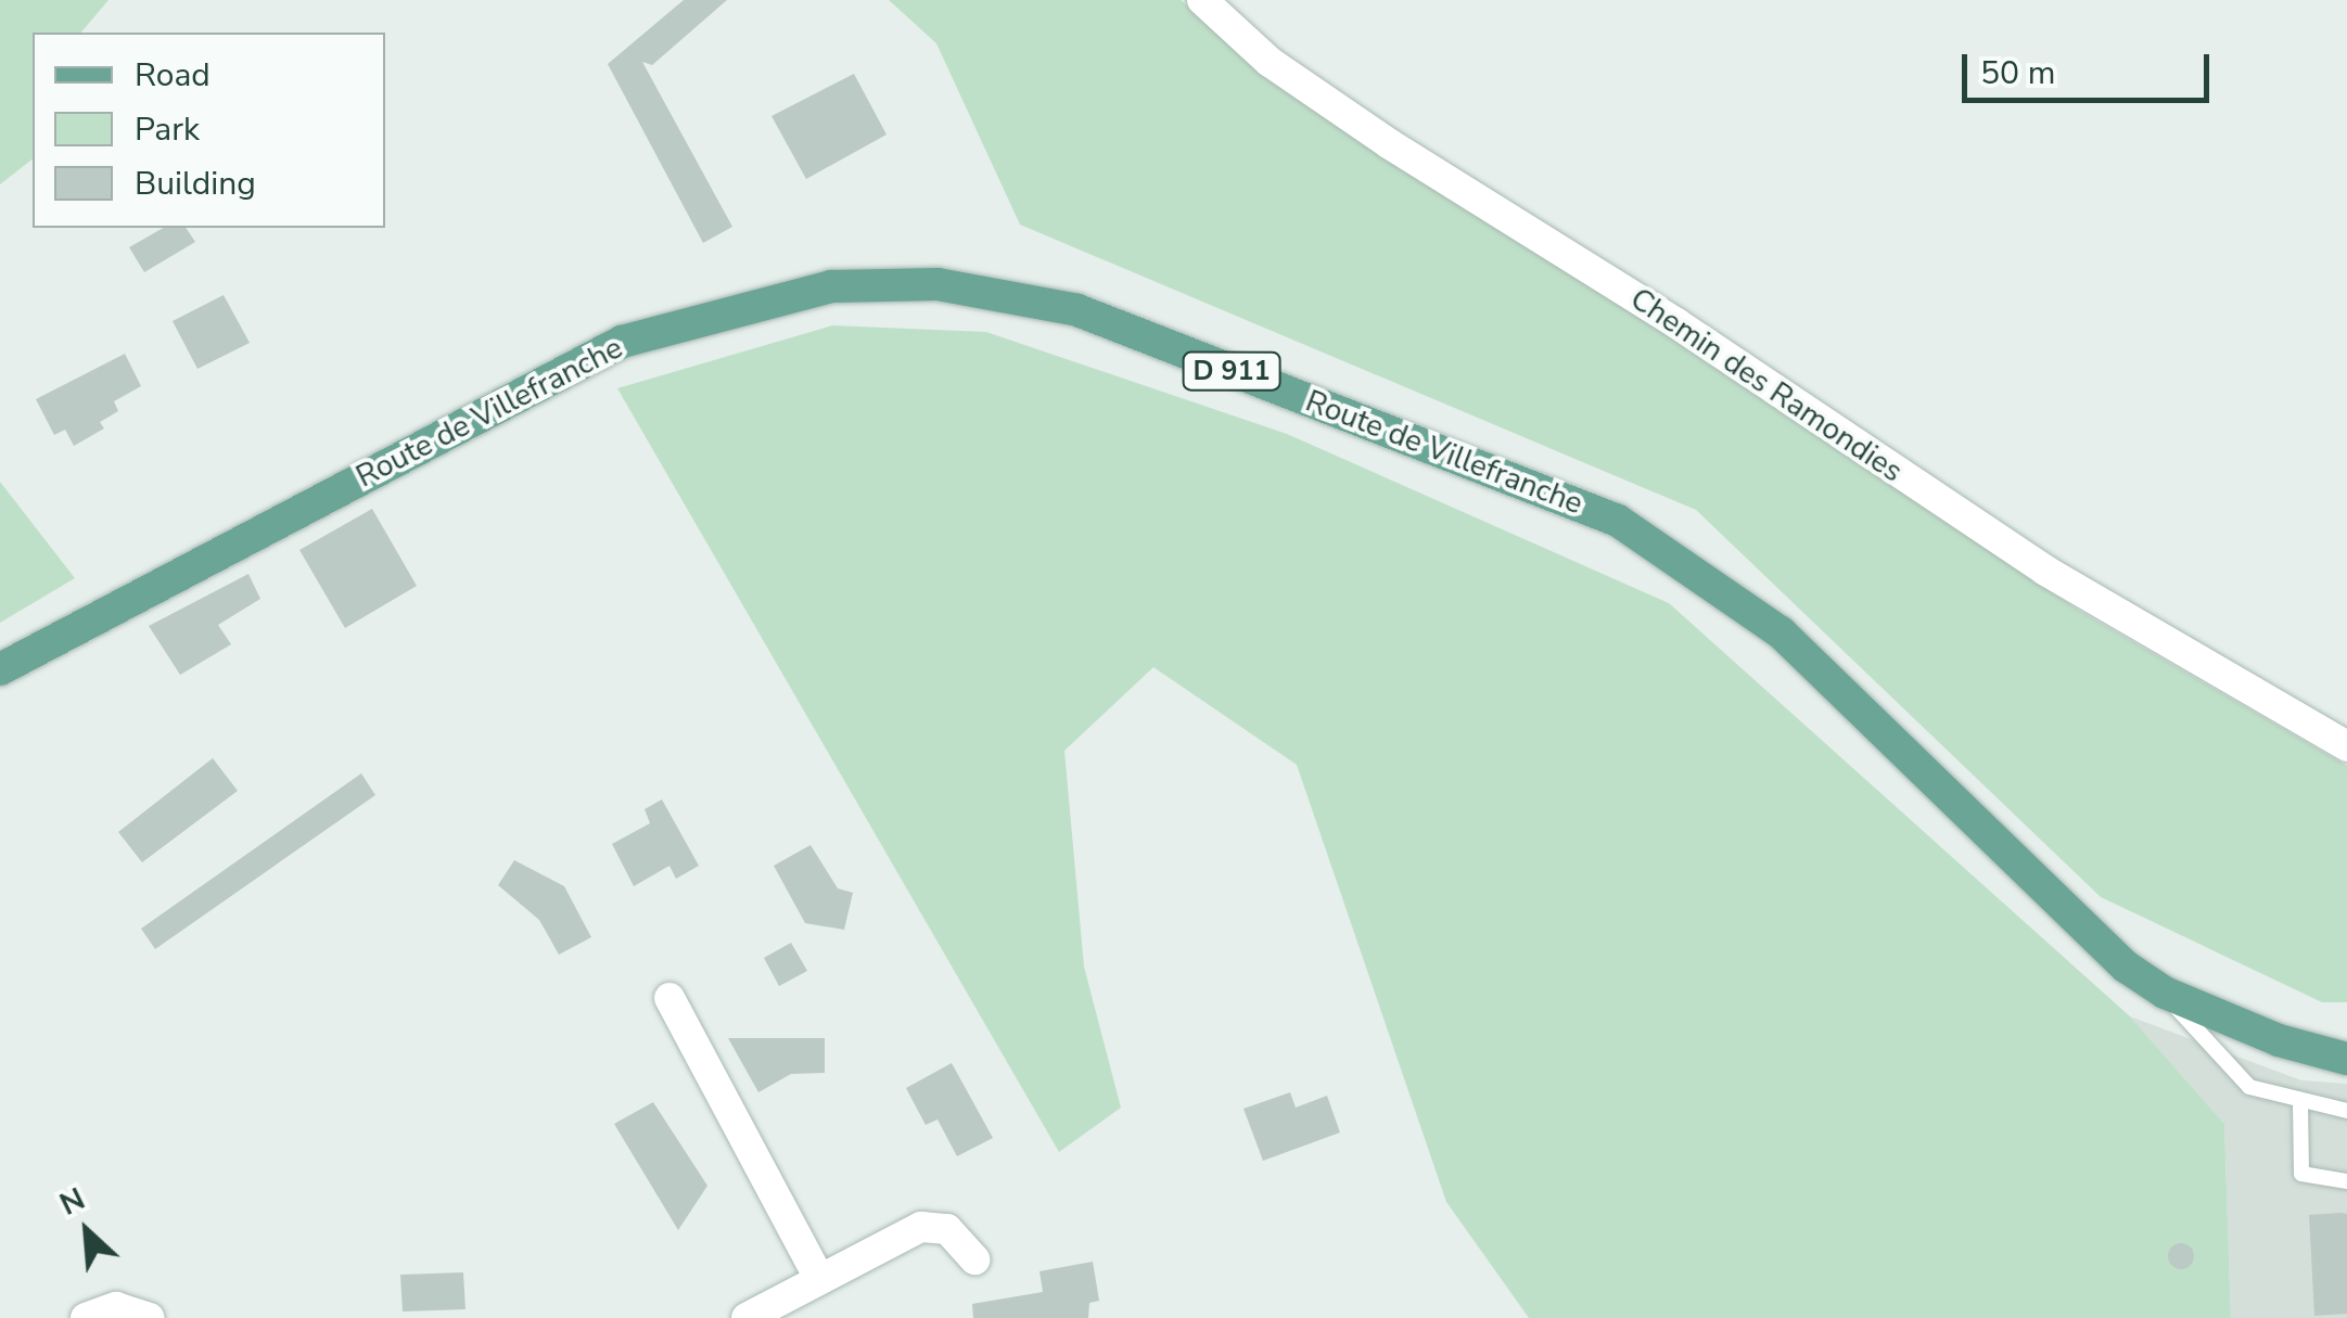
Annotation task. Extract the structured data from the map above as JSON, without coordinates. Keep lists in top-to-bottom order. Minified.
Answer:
{"streets":{"main road":["D 911","Route de Villefranche"],"street":["Chemin des Ramondies"]},"legend":["Road","Park","Building"],"scale_bar":"50 m","north":"top left"}
